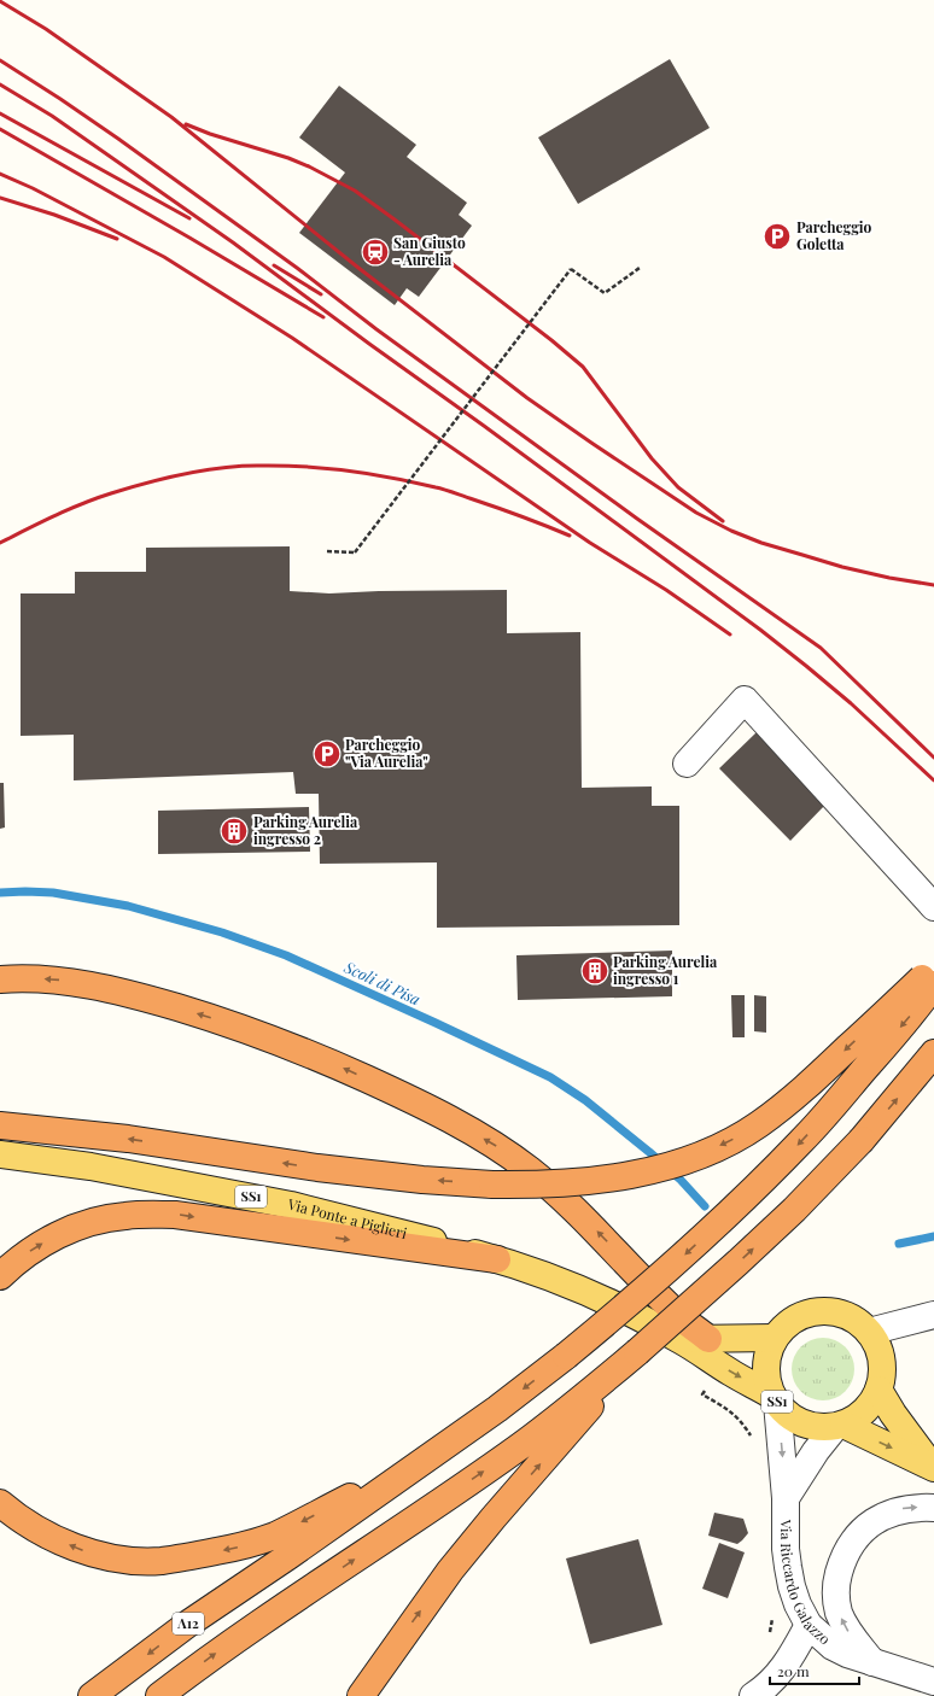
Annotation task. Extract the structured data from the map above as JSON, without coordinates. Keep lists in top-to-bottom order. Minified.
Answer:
{"streets":{"highway":["A12"],"main road":["SS1","Via Ponte a Piglieri"],"street":["Via Riccardo Galazzo"]},"crossings":[["SS1","Via Ponte a Piglieri"],["SS1","Via Riccardo Galazzo"],["Via Ponte a Piglieri","Via Riccardo Galazzo"]],"water":["Scoli di Pisa"],"places":{"parking":["Parcheggio Goletta","Parcheggio \"Via Aurelia\""],"station":["San Giusto - Aurelia"],"building":["Parking Aurelia ingresso 2","Parking Aurelia ingresso 1"]},"scale_bar":"20 m"}
